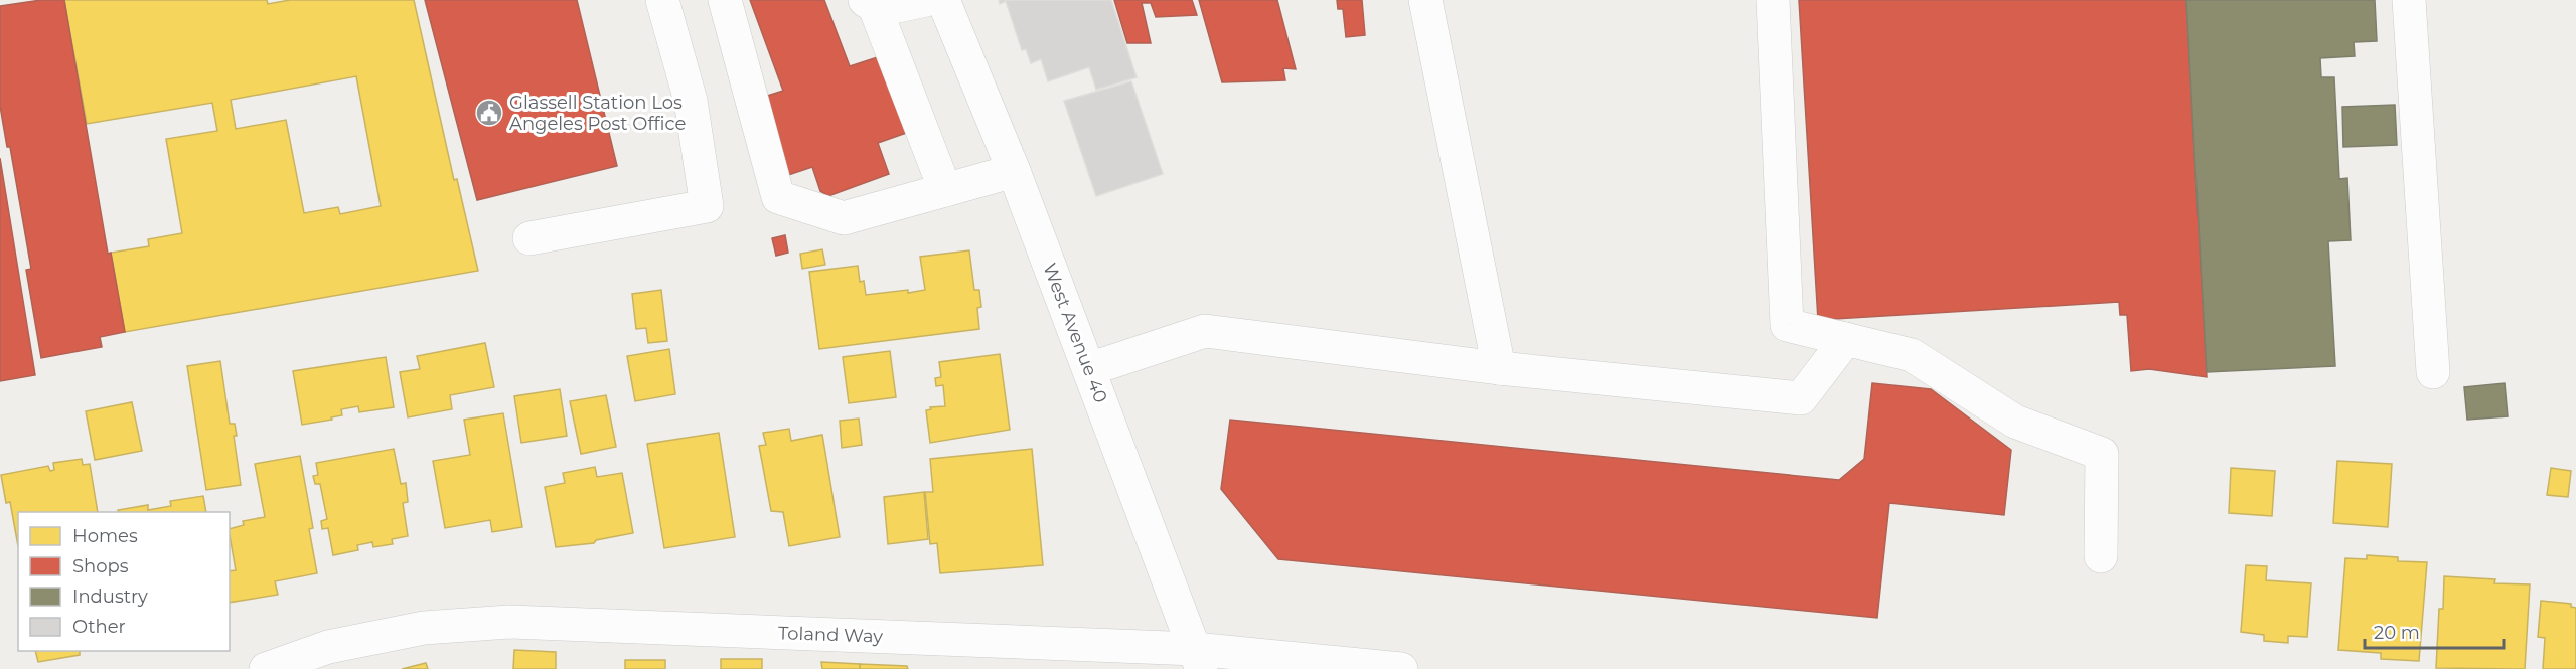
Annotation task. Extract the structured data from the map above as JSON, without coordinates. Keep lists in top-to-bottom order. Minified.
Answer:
{"streets":{"street":["West Avenue 40","Toland Way"]},"crossings":[["West Avenue 40","Toland Way"]],"places":{"public building":["Glassell Station Los Angeles Post Office"]},"legend":["Homes","Shops","Industry","Other"],"scale_bar":"20 m"}
